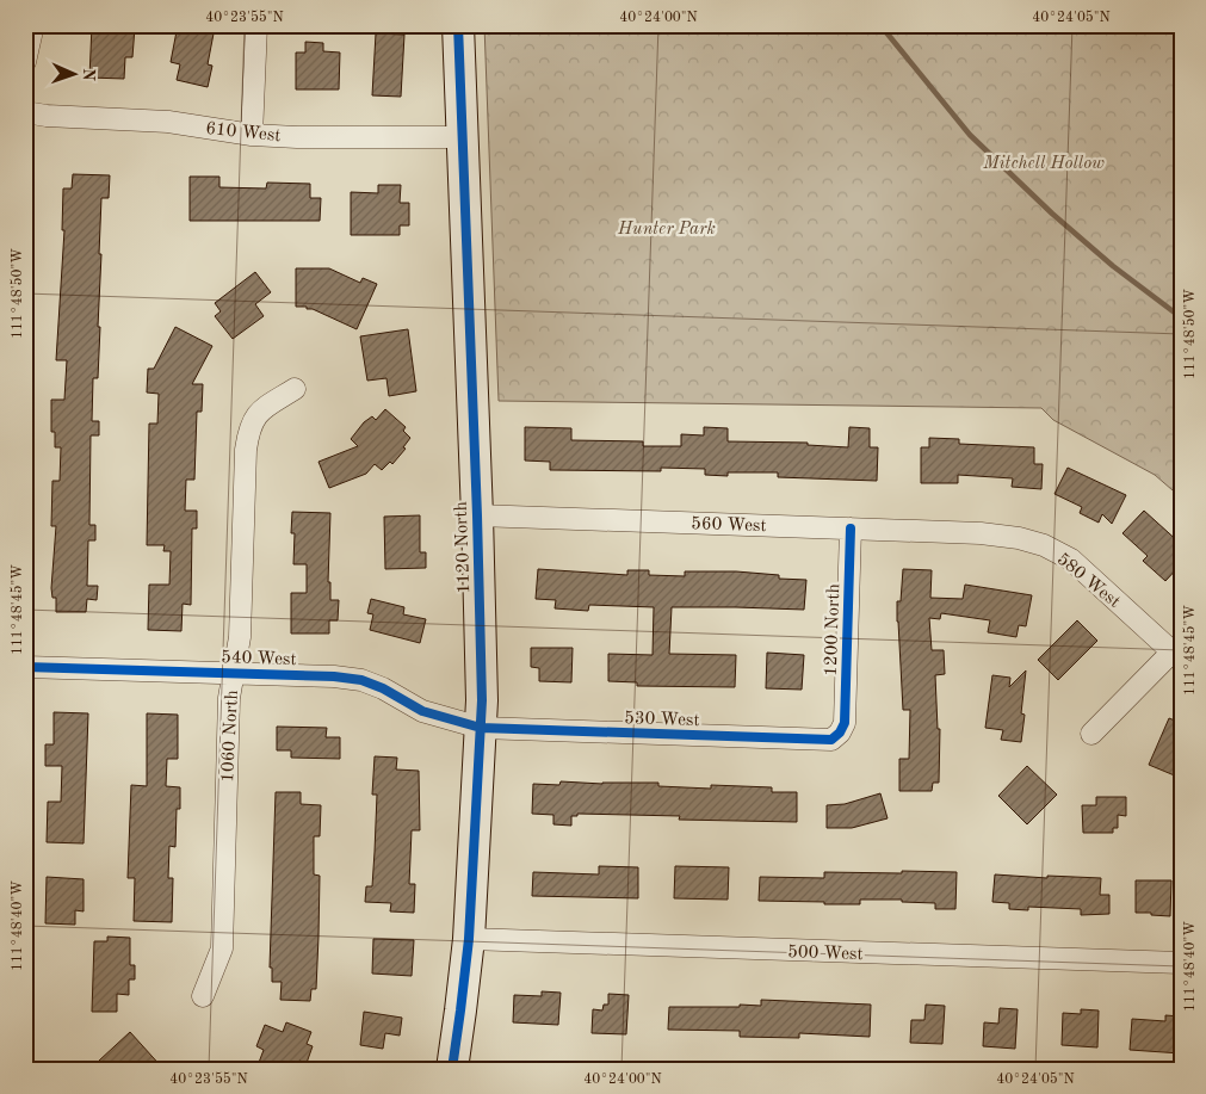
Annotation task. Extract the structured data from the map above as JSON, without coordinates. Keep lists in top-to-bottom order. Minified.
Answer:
{"streets":{"street":["610 West","560 West","1120 North","580 West","1200 North","540 West","530 West","1060 North","500 West"]},"crossings":[["610 West","1120 North"],["560 West","1120 North"],["560 West","580 West"],["560 West","1200 North"],["1120 North","540 West"],["1120 North","530 West"],["1120 North","500 West"],["1200 North","530 West"],["540 West","530 West"],["540 West","1060 North"]],"parks":["Mitchell Hollow","Hunter Park"],"north":"right","coordinates":["40°23'55\"N","40°24'00\"N","40°24'05\"N","111°48'50\"W","111°48'45\"W","111°48'40\"W"]}
